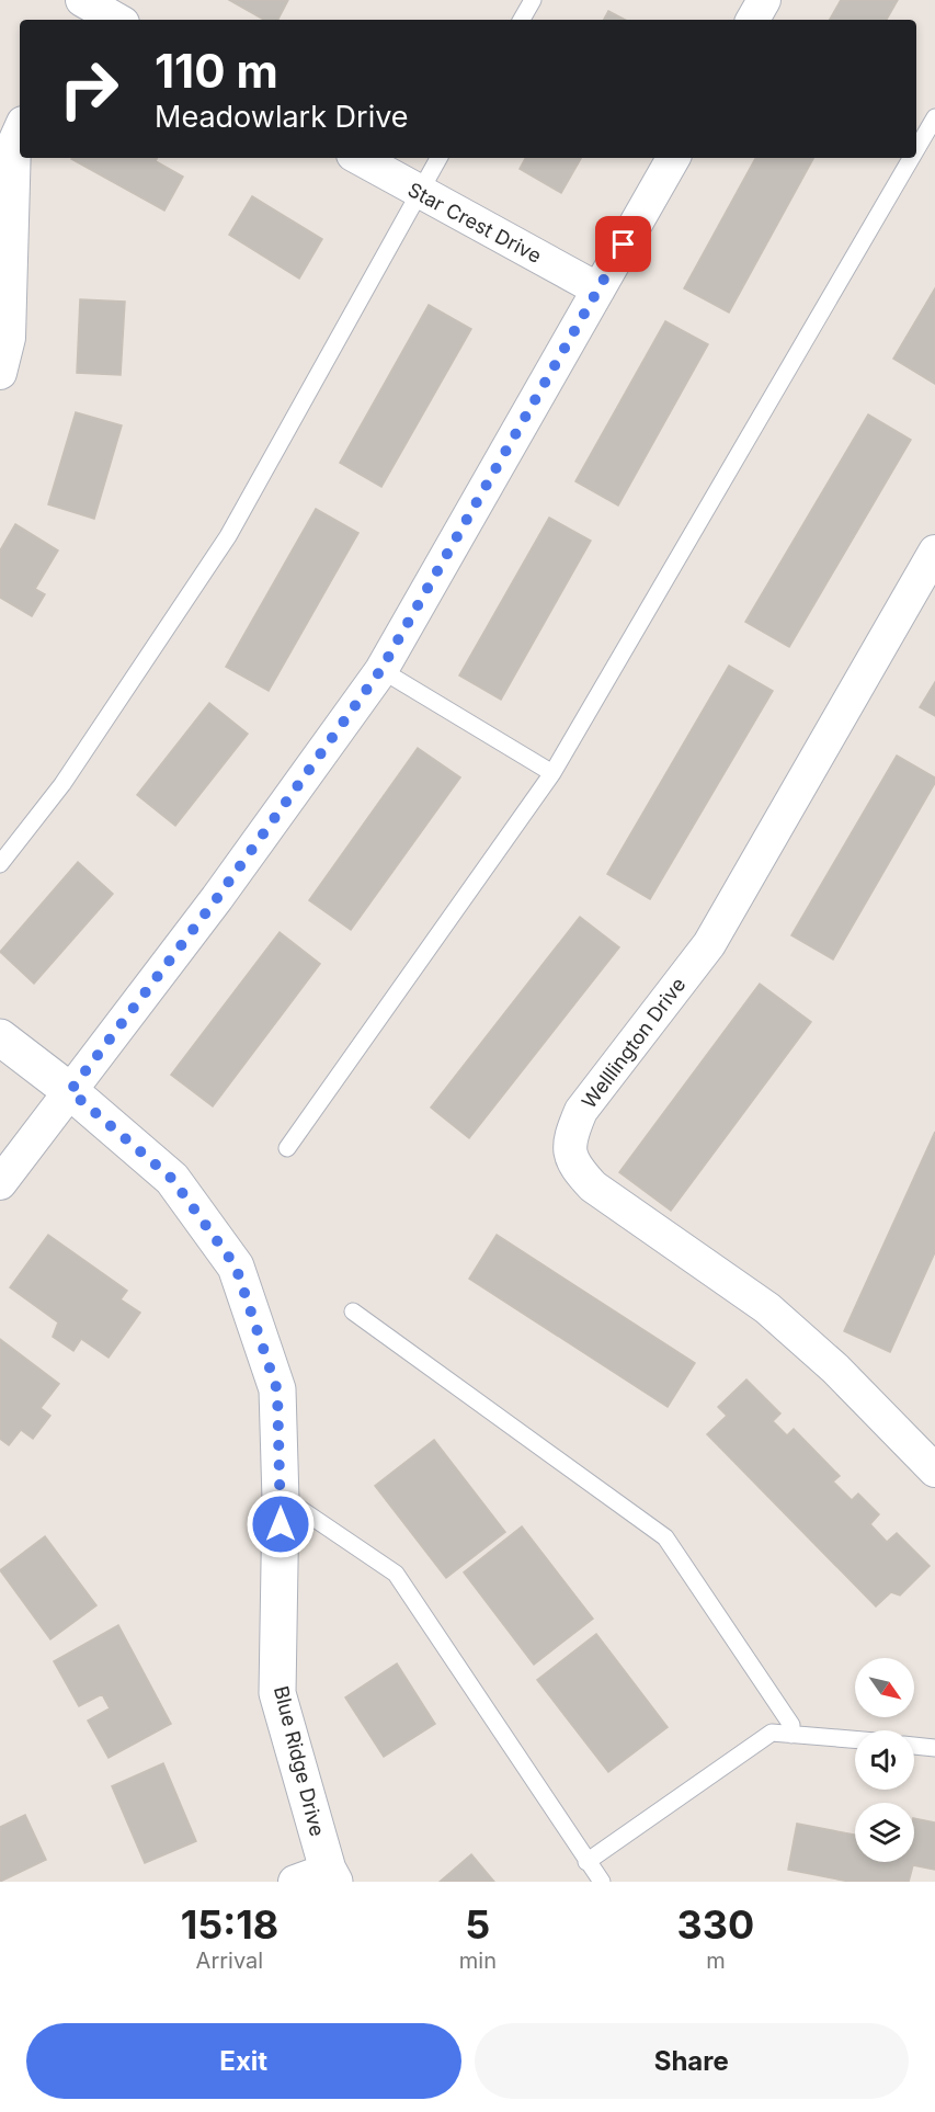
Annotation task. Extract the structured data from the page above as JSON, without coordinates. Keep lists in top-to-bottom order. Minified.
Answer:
{"streets":{"street":["Star Crest Drive","Welllington Drive","Blue Ridge Drive"]},"north":"bottom right","page":{"turn":["110 m","Meadowlark Drive"],"eta":["15:18","Arrival","5","min","330","m"],"buttons":["Exit","Share"]}}
